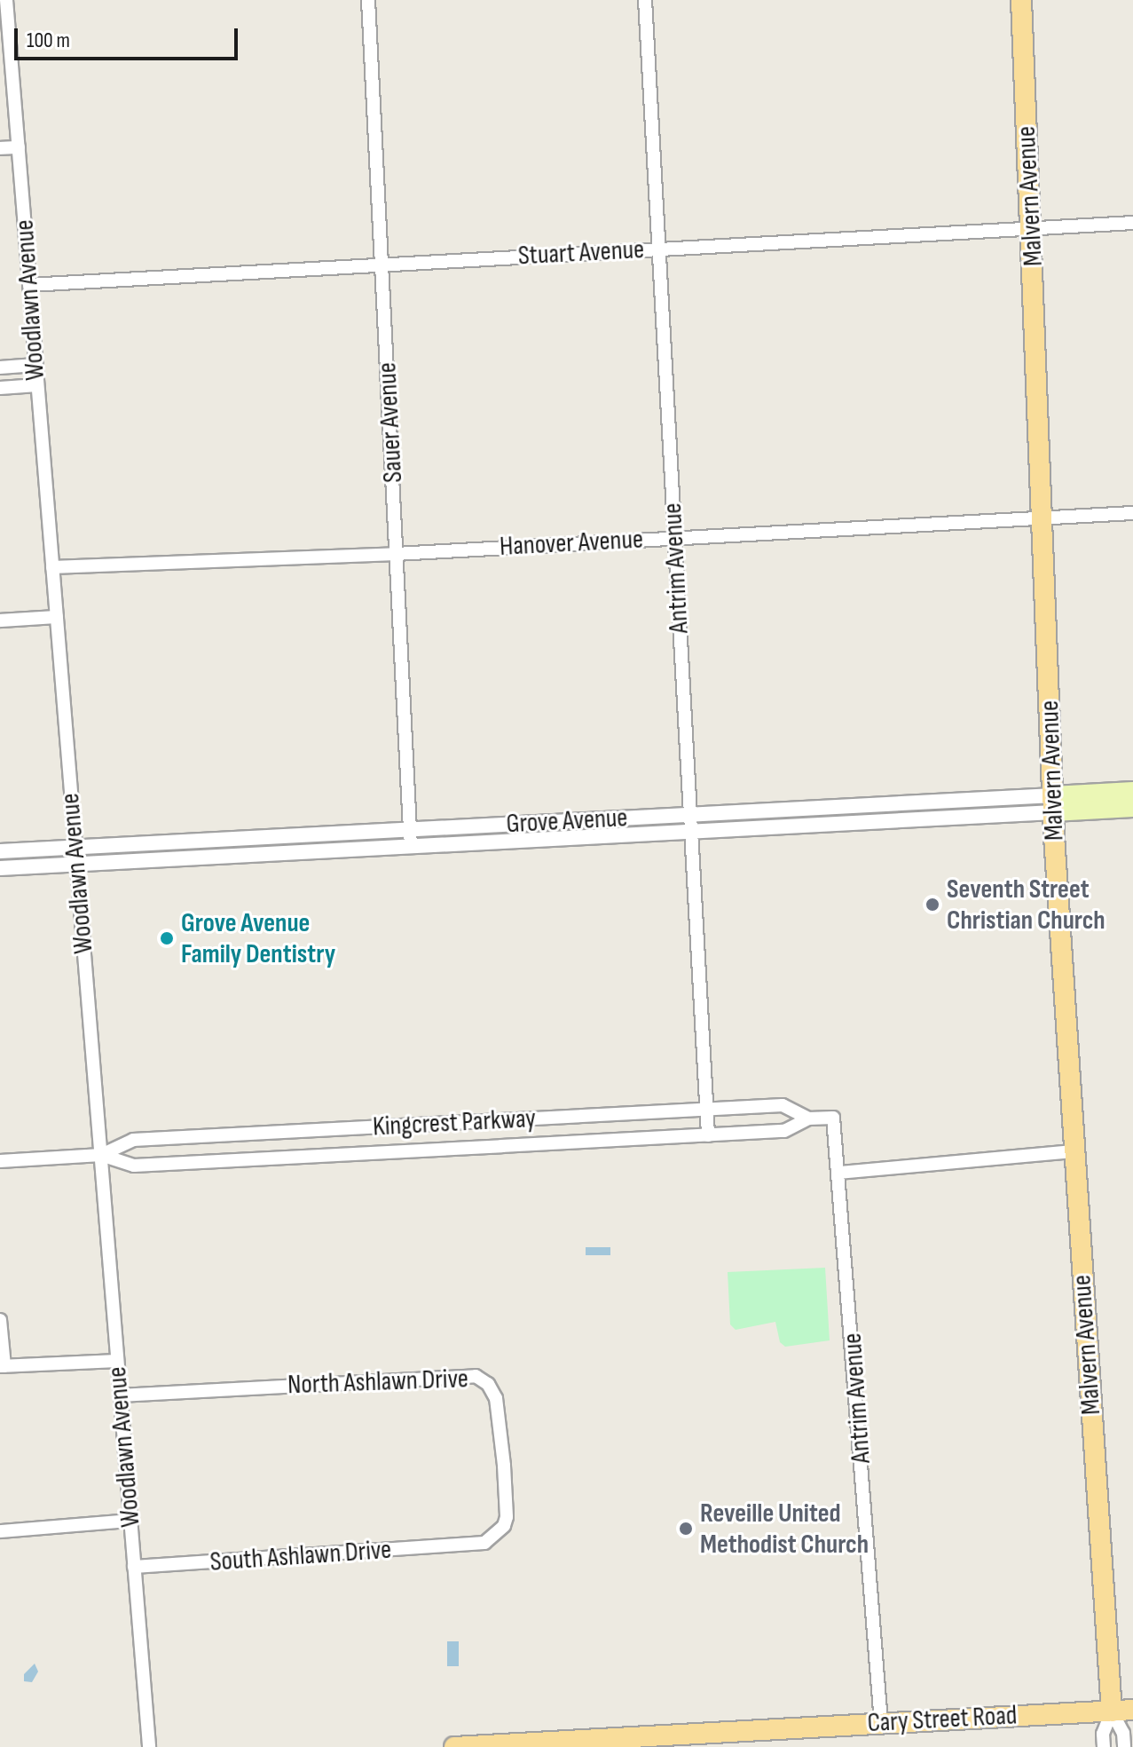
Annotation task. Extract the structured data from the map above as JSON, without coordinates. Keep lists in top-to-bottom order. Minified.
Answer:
{"streets":{"main road":["Malvern Avenue","Grove Avenue","Cary Street Road"],"street":["Stuart Avenue","Woodlawn Avenue","Sauer Avenue","Hanover Avenue","Antrim Avenue","Kingcrest Parkway","North Ashlawn Drive","South Ashlawn Drive"]},"crossings":[["Malvern Avenue","Stuart Avenue"],["Malvern Avenue","Hanover Avenue"],["Malvern Avenue","Grove Avenue"],["Malvern Avenue","Cary Street Road"],["Stuart Avenue","Woodlawn Avenue"],["Stuart Avenue","Sauer Avenue"],["Stuart Avenue","Antrim Avenue"],["Woodlawn Avenue","Hanover Avenue"],["Woodlawn Avenue","Grove Avenue"],["Woodlawn Avenue","Kingcrest Parkway"],["Woodlawn Avenue","North Ashlawn Drive"],["Woodlawn Avenue","South Ashlawn Drive"],["Sauer Avenue","Hanover Avenue"],["Sauer Avenue","Grove Avenue"],["Hanover Avenue","Antrim Avenue"],["Antrim Avenue","Grove Avenue"],["Antrim Avenue","Kingcrest Parkway"],["Antrim Avenue","Cary Street Road"],["North Ashlawn Drive","South Ashlawn Drive"]],"places":["Seventh Street Christian Church","Grove Avenue Family Dentistry","Reveille United Methodist Church"],"scale_bar":"100 m"}
